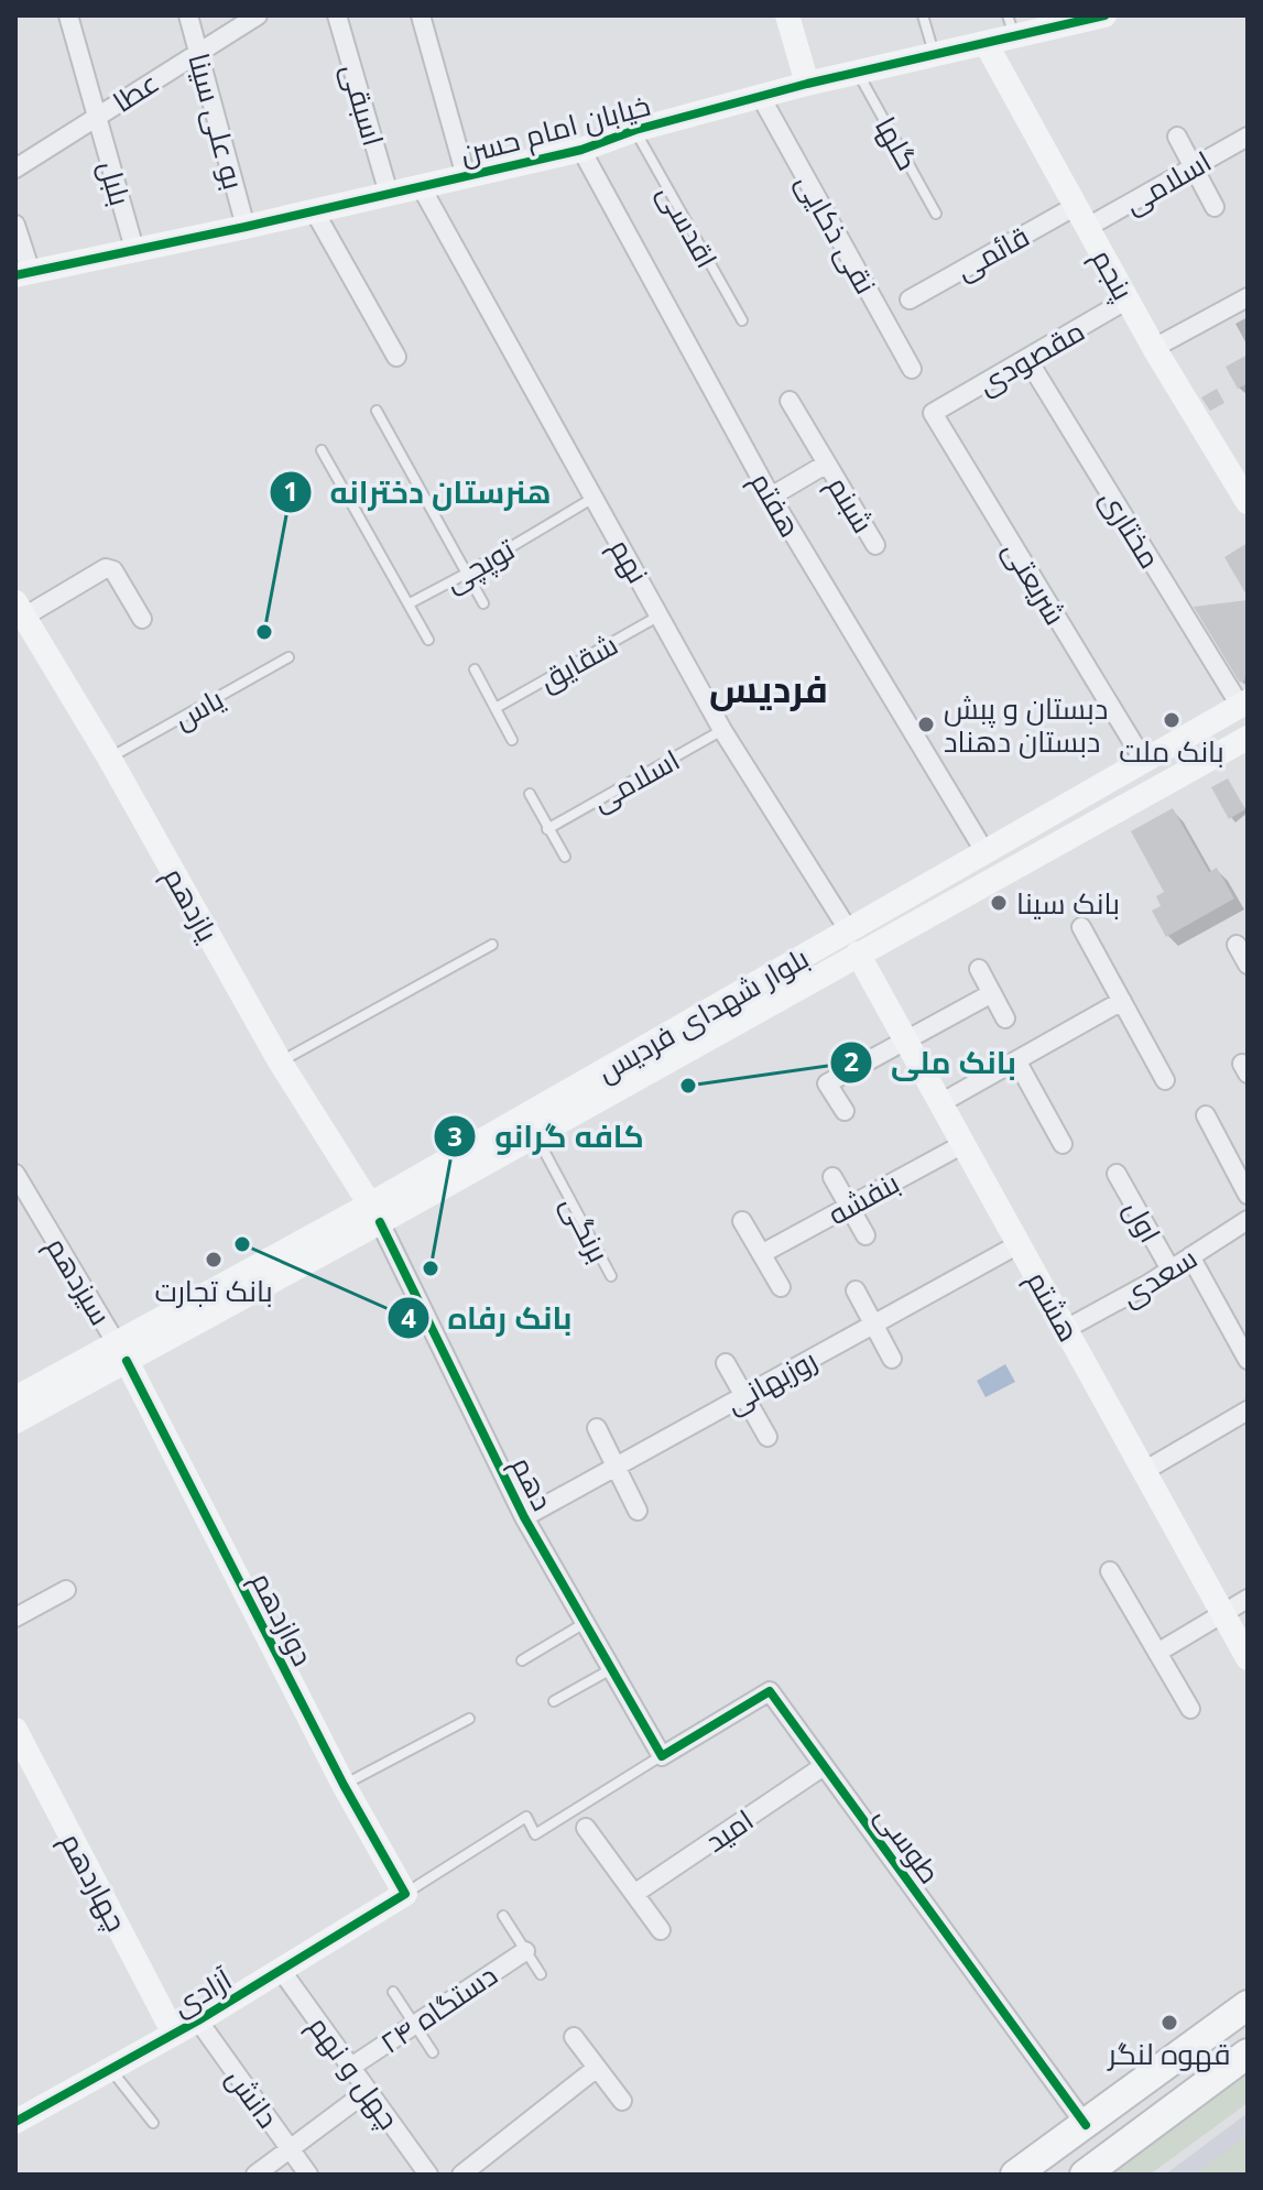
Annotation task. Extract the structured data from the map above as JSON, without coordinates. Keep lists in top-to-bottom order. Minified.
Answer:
{"streets":{"street":["عطا","اسبقی","بو علی سینا","خیابان امام حسن","اسلامی","بلبل","نقی ذکایی","قائمی","پنجم","مقصودی","هفتم","شبنم","مختاری","نهم","شریعتی","یازدهم","بلوار شهدای فردیس","بنفشه","اول","سعدی","سیزدهم","هشتم","روزبهانی","دهم","دوازدهم","امید","طوسی","چهاردهم","آزادی","۲۴ دستگاه","چهل و نهم","دانش"],"lane":["گلها","اقدسی","توپچی","شقایق","یاس","برنگی"]},"crossings":[["عطا","بو علی سینا"],["عطا","بلبل"],["اسبقی","خیابان امام حسن"],["بو علی سینا","خیابان امام حسن"],["خیابان امام حسن","گلها"],["خیابان امام حسن","بلبل"],["خیابان امام حسن","اقدسی"],["خیابان امام حسن","نقی ذکایی"],["خیابان امام حسن","پنجم"],["خیابان امام حسن","هفتم"],["خیابان امام حسن","نهم"],["اسلامی","قائمی"],["اسلامی","پنجم"],["اسلامی","نهم"],["قائمی","پنجم"],["پنجم","مقصودی"],["مقصودی","مختاری"],["مقصودی","شریعتی"],["هفتم","شبنم"],["هفتم","بلوار شهدای فردیس"],["مختاری","بلوار شهدای فردیس"],["نهم","توپچی"],["نهم","شقایق"],["نهم","بلوار شهدای فردیس"],["یاس","یازدهم"],["یازدهم","بلوار شهدای فردیس"],["یازدهم","دهم"],["بلوار شهدای فردیس","برنگی"],["بلوار شهدای فردیس","سیزدهم"],["بلوار شهدای فردیس","هشتم"],["بلوار شهدای فردیس","دهم"],["بلوار شهدای فردیس","دوازدهم"],["بنفشه","هشتم"],["اول","سعدی"],["سعدی","هشتم"],["سیزدهم","دوازدهم"],["هشتم","روزبهانی"],["روزبهانی","دهم"],["دهم","طوسی"],["دوازدهم","آزادی"],["امید","طوسی"],["چهاردهم","آزادی"],["آزادی","چهل و نهم"],["آزادی","دانش"],["۲۴ دستگاه","چهل و نهم"]],"districts":["فردیس"],"places":["هنرستان دخترانه","بانک ملت","دبستان و پبش دبستان دهناد","بانک سینا","بانک ملی","بانک رفاه","بانک تجارت","کافه گرانو","قهوه لنگر"]}
